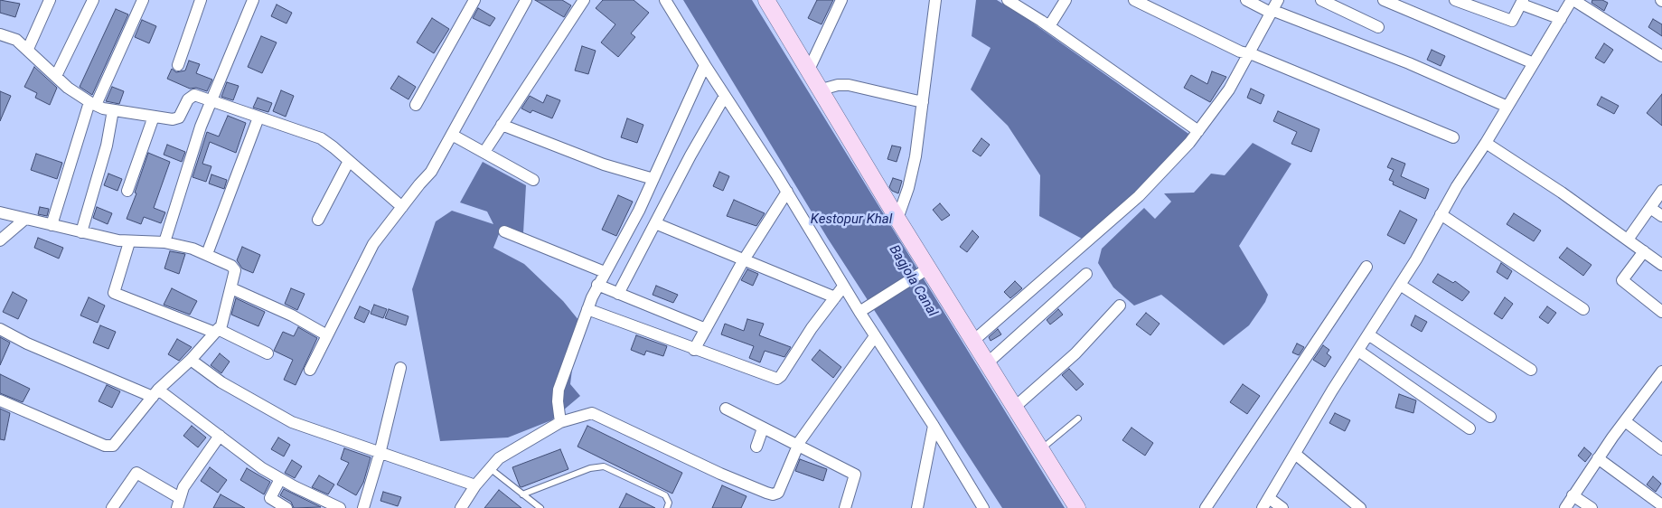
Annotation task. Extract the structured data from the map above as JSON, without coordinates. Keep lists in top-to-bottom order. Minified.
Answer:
{"water":["Kestopur Khal","Bagjola Canal"]}
